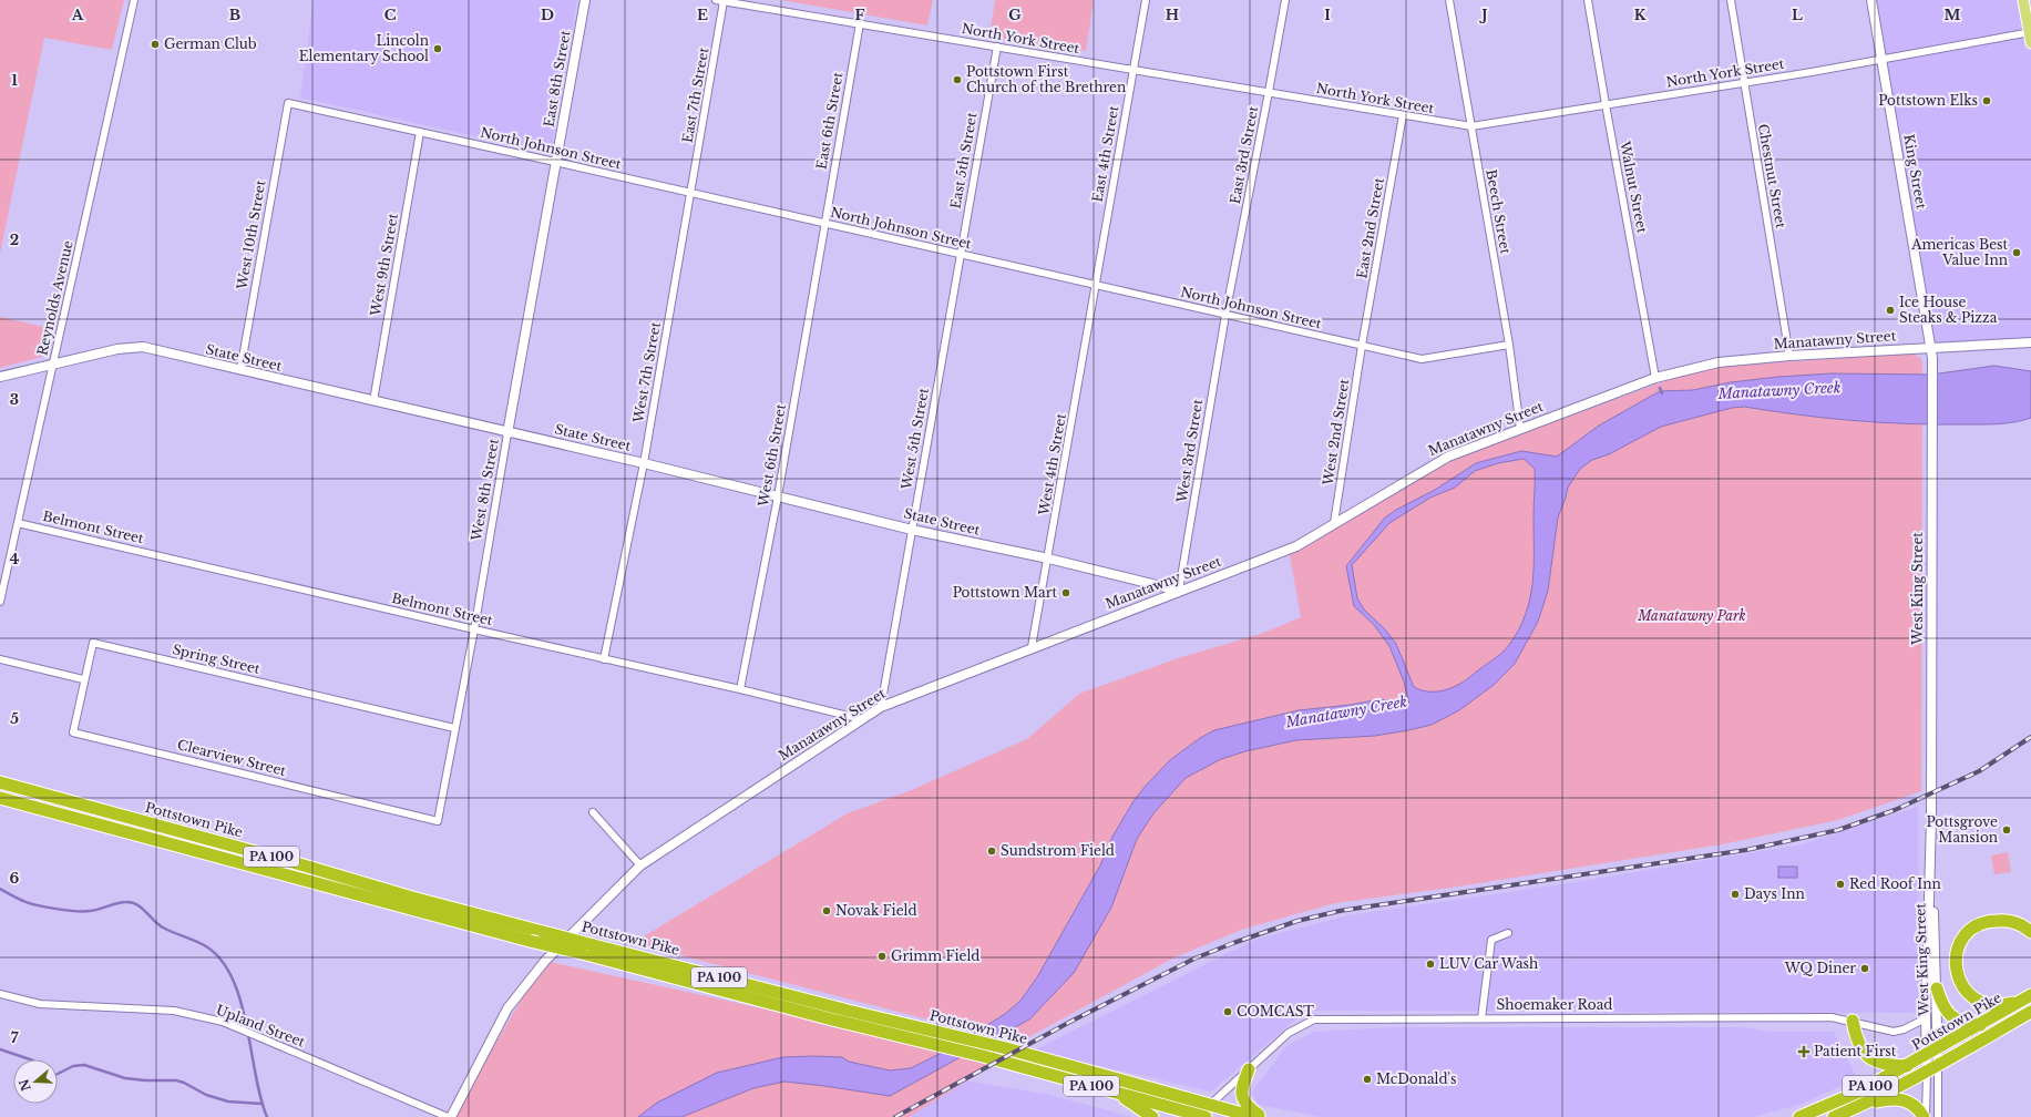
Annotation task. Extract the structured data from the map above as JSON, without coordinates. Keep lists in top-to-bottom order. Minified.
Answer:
{"streets":{"highway":["Pottstown Pike","PA 100"],"street":["North York Street","East 8th Street","East 7th Street","East 6th Street","North Johnson Street","East 4th Street","East 3rd Street","East 5th Street","King Street","Chestnut Street","Walnut Street","Beech Street","East 2nd Street","West 10th Street","West 9th Street","Reynolds Avenue","Manatawny Street","State Street","West 7th Street","West 2nd Street","West 5th Street","West 3rd Street","West 6th Street","West 4th Street","West 8th Street","Belmont Street","West King Street","Spring Street","Clearview Street","Shoemaker Road","Upland Street"]},"crossings":[["North York Street","East 7th Street"],["North York Street","East 6th Street"],["North York Street","East 4th Street"],["North York Street","East 3rd Street"],["North York Street","East 5th Street"],["North York Street","King Street"],["North York Street","Chestnut Street"],["North York Street","Walnut Street"],["North York Street","Beech Street"],["North York Street","East 2nd Street"],["East 8th Street","North Johnson Street"],["East 8th Street","West 8th Street"],["East 7th Street","North Johnson Street"],["East 7th Street","West 7th Street"],["East 6th Street","North Johnson Street"],["East 6th Street","West 6th Street"],["North Johnson Street","East 4th Street"],["North Johnson Street","East 3rd Street"],["North Johnson Street","East 5th Street"],["North Johnson Street","Beech Street"],["North Johnson Street","East 2nd Street"],["North Johnson Street","West 10th Street"],["North Johnson Street","West 9th Street"],["North Johnson Street","West 7th Street"],["North Johnson Street","West 2nd Street"],["North Johnson Street","West 5th Street"],["North Johnson Street","West 3rd Street"],["North Johnson Street","West 6th Street"],["North Johnson Street","West 4th Street"],["North Johnson Street","West 8th Street"],["East 4th Street","West 4th Street"],["East 3rd Street","West 3rd Street"],["East 5th Street","West 5th Street"],["King Street","Manatawny Street"],["King Street","West King Street"],["Chestnut Street","Manatawny Street"],["Walnut Street","Manatawny Street"],["Beech Street","Manatawny Street"],["East 2nd Street","West 2nd Street"],["West 10th Street","State Street"],["West 9th Street","State Street"],["Reynolds Avenue","State Street"],["Reynolds Avenue","Belmont Street"],["Manatawny Street","State Street"],["Manatawny Street","West 2nd Street"],["Manatawny Street","West 5th Street"],["Manatawny Street","West 3rd Street"],["Manatawny Street","West 4th Street"],["Manatawny Street","Belmont Street"],["Manatawny Street","West King Street"],["Manatawny Street","Upland Street"],["State Street","West 7th Street"],["State Street","West 5th Street"],["State Street","West 3rd Street"],["State Street","West 6th Street"],["State Street","West 4th Street"],["State Street","West 8th Street"],["West 7th Street","Belmont Street"],["West 6th Street","Belmont Street"],["West 8th Street","Belmont Street"],["West 8th Street","Spring Street"],["West 8th Street","Clearview Street"],["West King Street","Pottstown Pike"],["West King Street","Shoemaker Road"],["Spring Street","Clearview Street"],["Pottstown Pike","Shoemaker Road"]],"water":["Manatawny Creek"],"parks":["Manatawny Park"],"places":{"other":["German Club","Lincoln Elementary School","Pottstown First Church of the Brethren","Pottstown Elks","Americas Best Value Inn","Ice House Steaks & Pizza","Pottstown Mart","Pottsgrove Mansion","Sundstrom Field","Red Roof Inn","Days Inn","Novak Field","Grimm Field","LUV Car Wash","WQ Diner","COMCAST","McDonald's"],"health":["Patient First"]},"north":"left","grid":{"columns":["A","B","C","D","E","F","G","H","I","J","K","L","M"],"rows":["1","2","3","4","5","6","7"]}}
